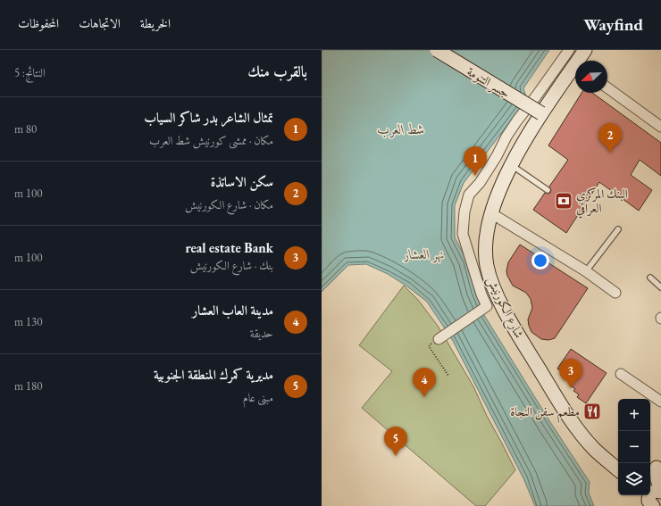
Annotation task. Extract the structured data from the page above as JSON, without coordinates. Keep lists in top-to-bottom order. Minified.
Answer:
{"streets":{"main road":["جسر التنومة","شارع الكورنيش"]},"crossings":[["جسر التنومة","شارع الكورنيش"]],"water":["شط العرب","نهر العشار"],"places":{"bank":["البنك المركزي العراقي"],"restaurant":["مطعم سفن النجاة"]},"north":"bottom left","page":{"header":"Wayfind","nav":["الخريطة","الاتجاهات","المحفوظات"],"heading":["بالقرب منك","النتائج: 5"],"list":[{"mark":"1","name":"تمثال الشاعر بدر شاكر السياب","note":"مكان · ممشى كورنيش شط العرب","value":"80 m"},{"mark":"2","name":"سكن الاساتذة","note":"مكان · شارع الكورنيش","value":"100 m"},{"mark":"3","name":"real estate Bank","note":"بنك · شارع الكورنيش","value":"100 m"},{"mark":"4","name":"مدينة العاب العشار","note":"حديقة","value":"130 m"},{"mark":"5","name":"مديرية كمرك المنطقة الجنوبية","note":"مبنى عام","value":"180 m"}],"pins":["2","1","3","4","5"],"map_buttons":["+","−"]}}
